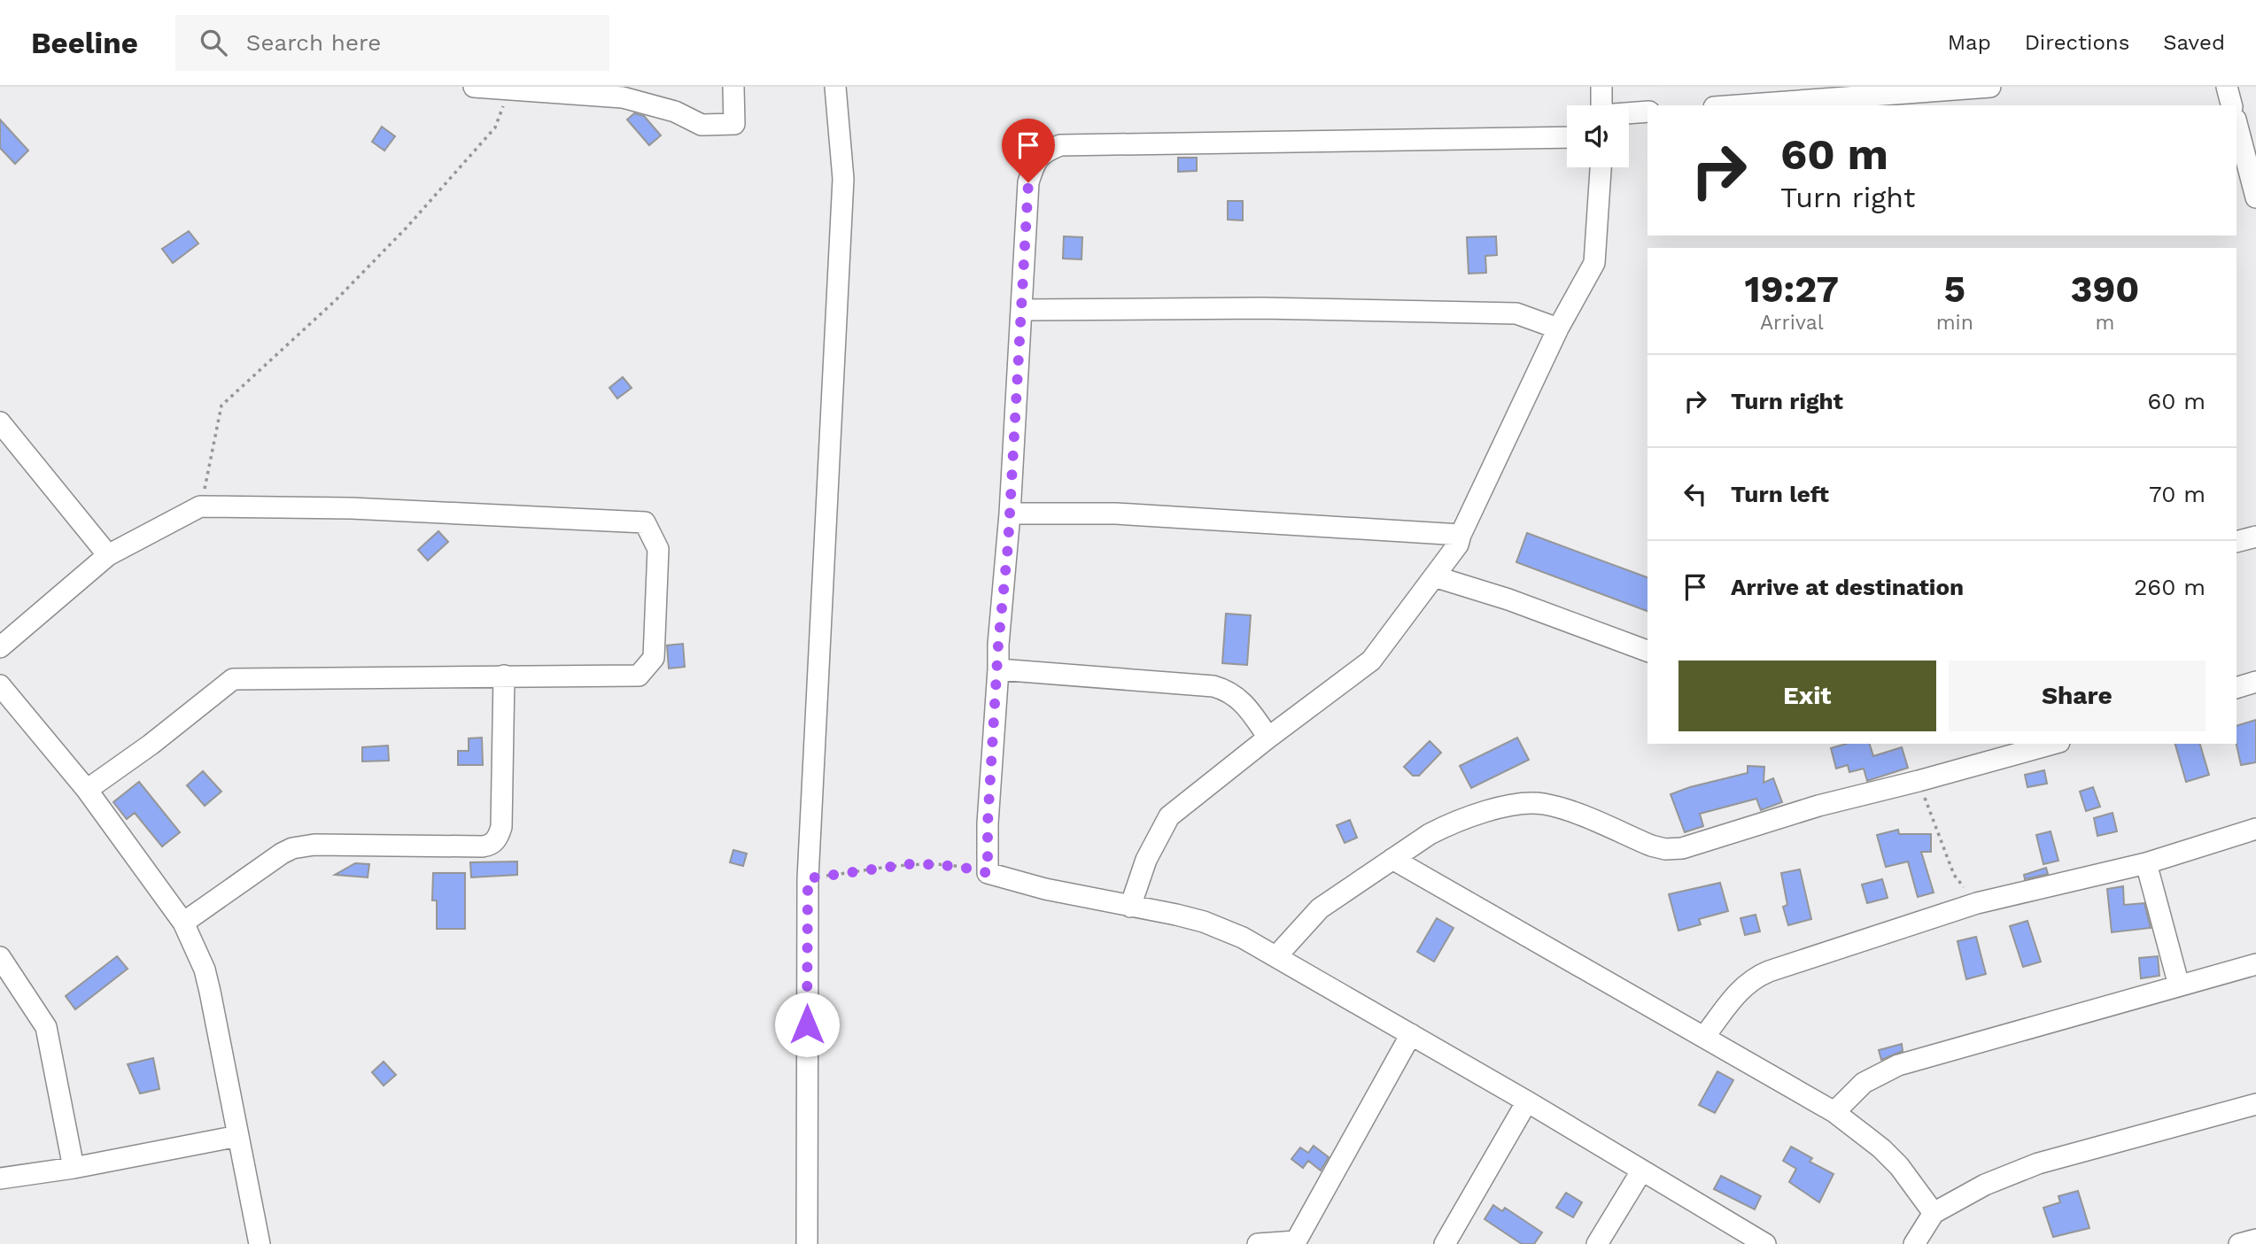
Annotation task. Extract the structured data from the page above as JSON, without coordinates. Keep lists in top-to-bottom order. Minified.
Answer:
{"page":{"header":"Beeline","search":"Search here","nav":["Map","Directions","Saved"],"turn":["60 m","Turn right"],"eta":["19:27","Arrival","5","min","390","m"],"list":[{"name":"Turn right","value":"60 m"},{"name":"Turn left","value":"70 m"},{"name":"Arrive at destination","value":"260 m"}],"buttons":["Exit","Share"]}}
